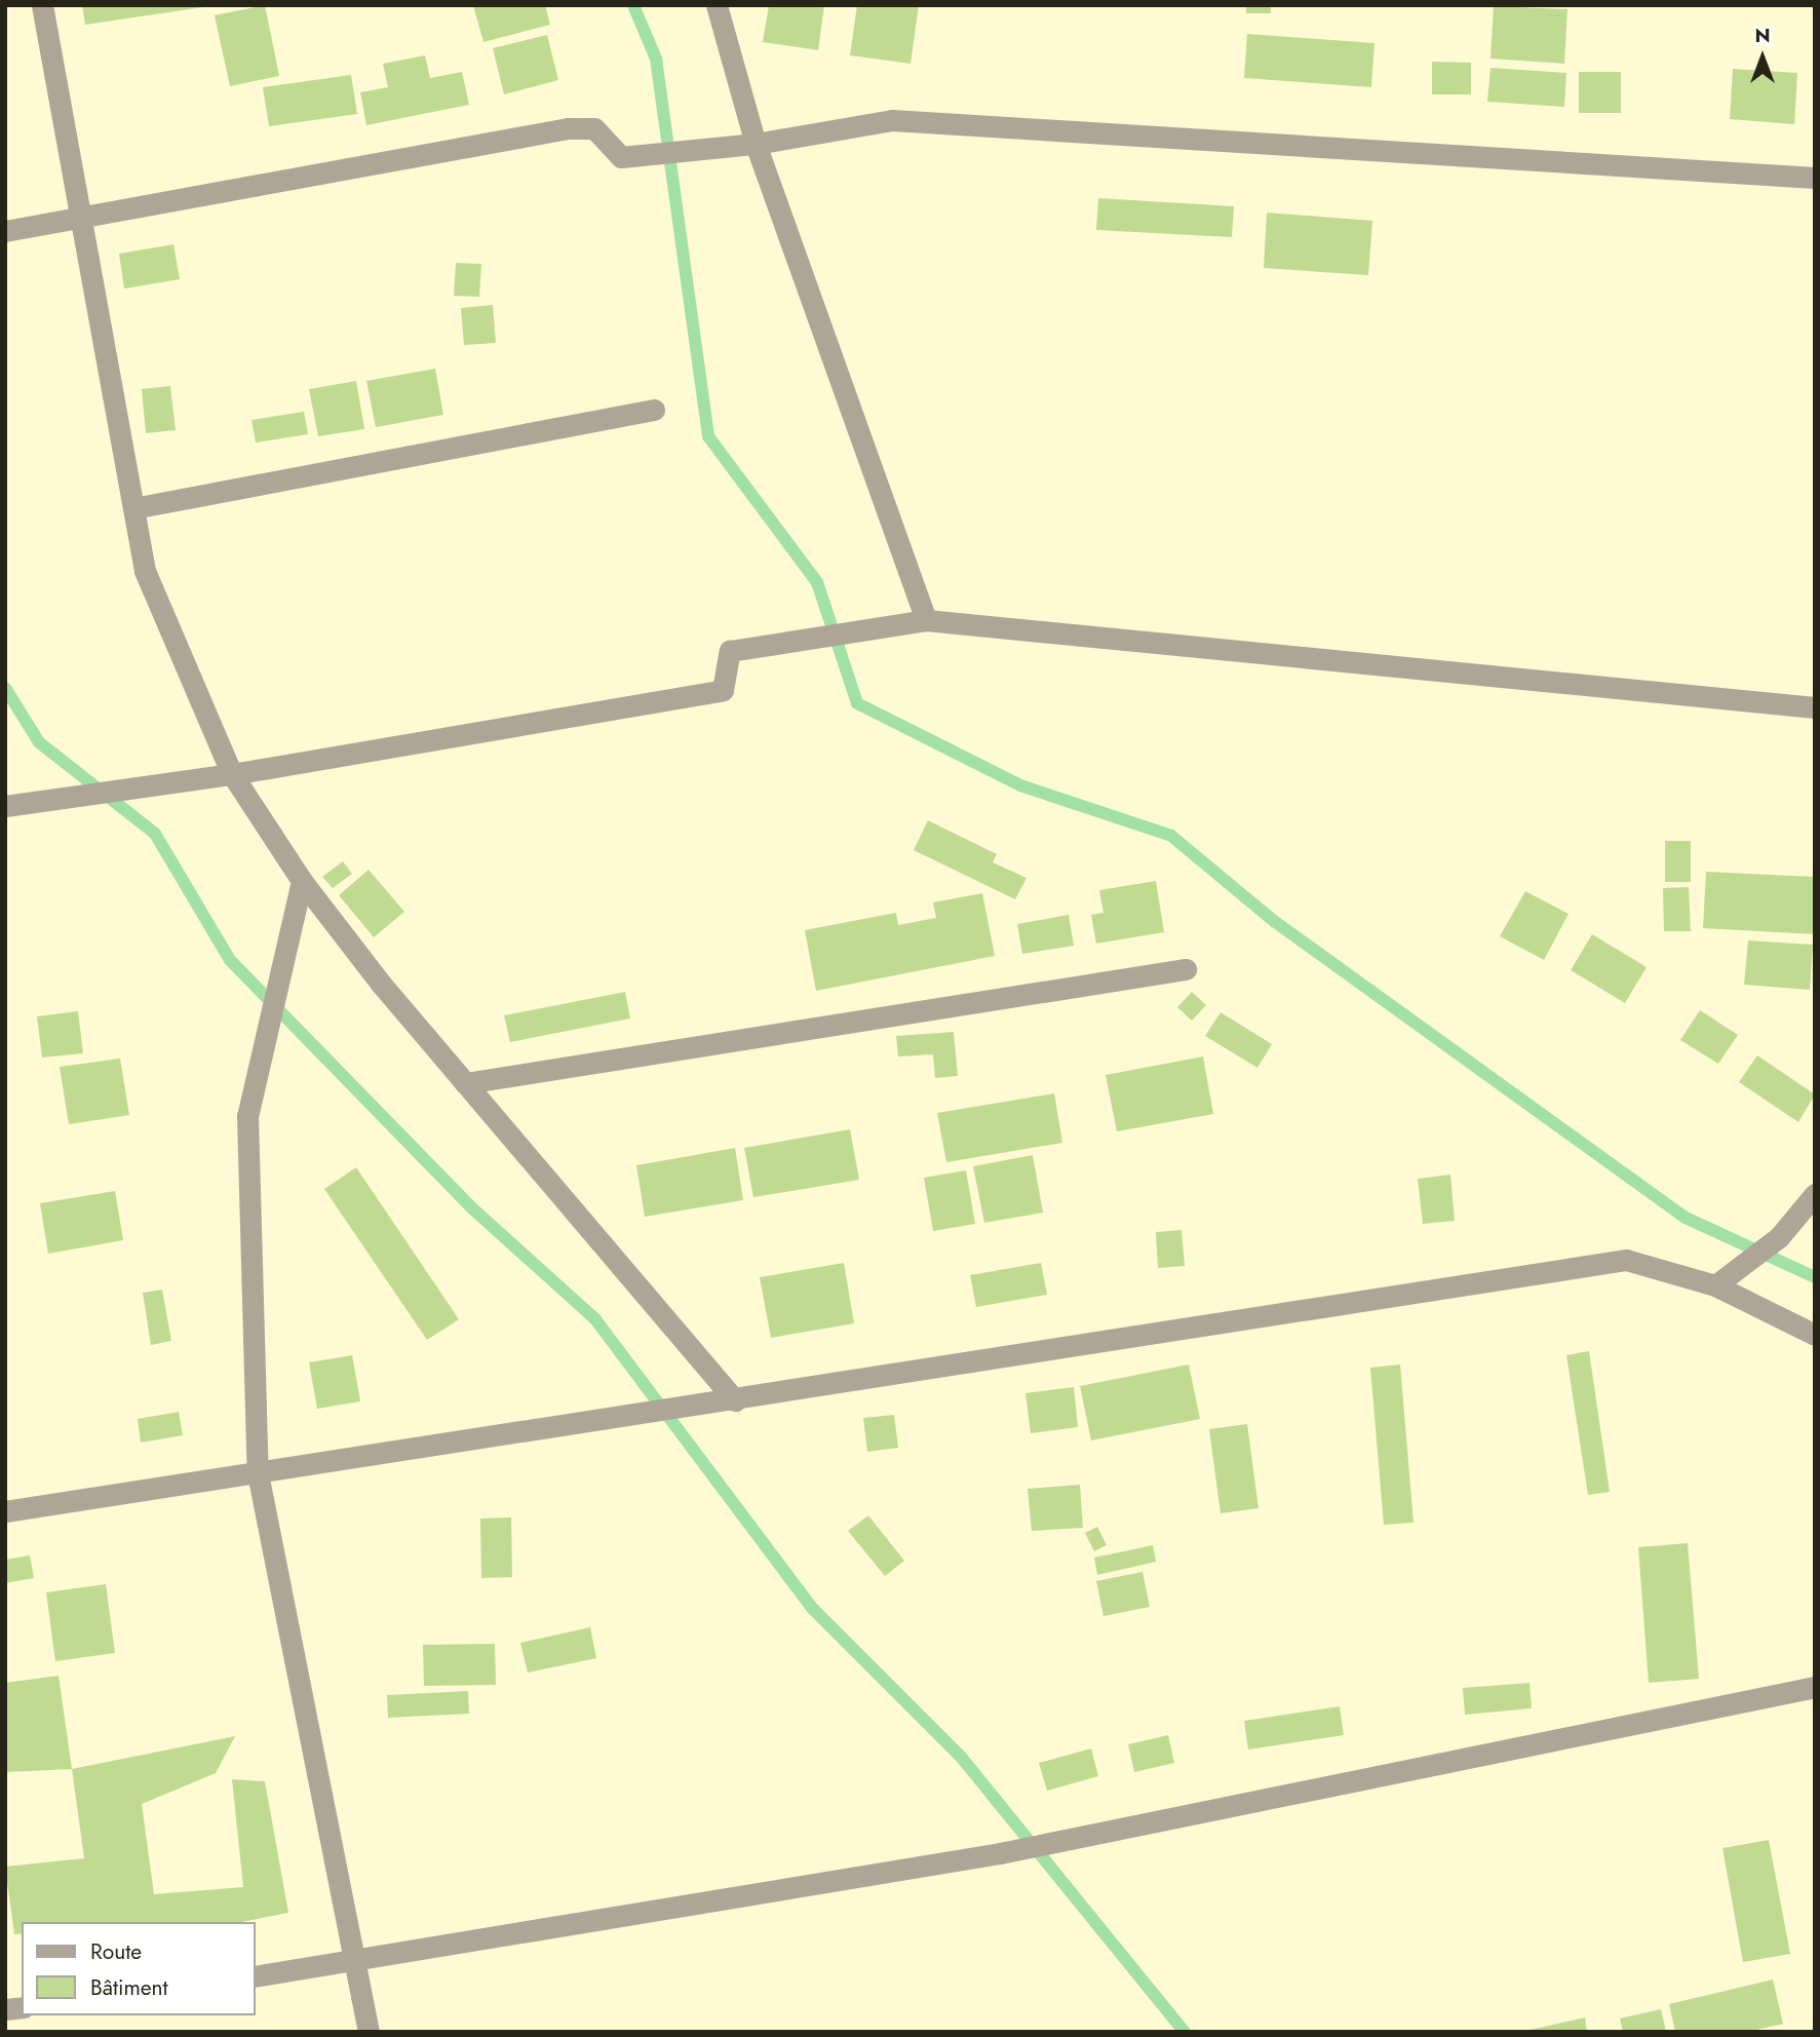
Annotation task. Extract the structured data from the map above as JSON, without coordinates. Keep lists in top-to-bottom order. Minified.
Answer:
{"legend":["Route","Bâtiment"],"north":"top"}
